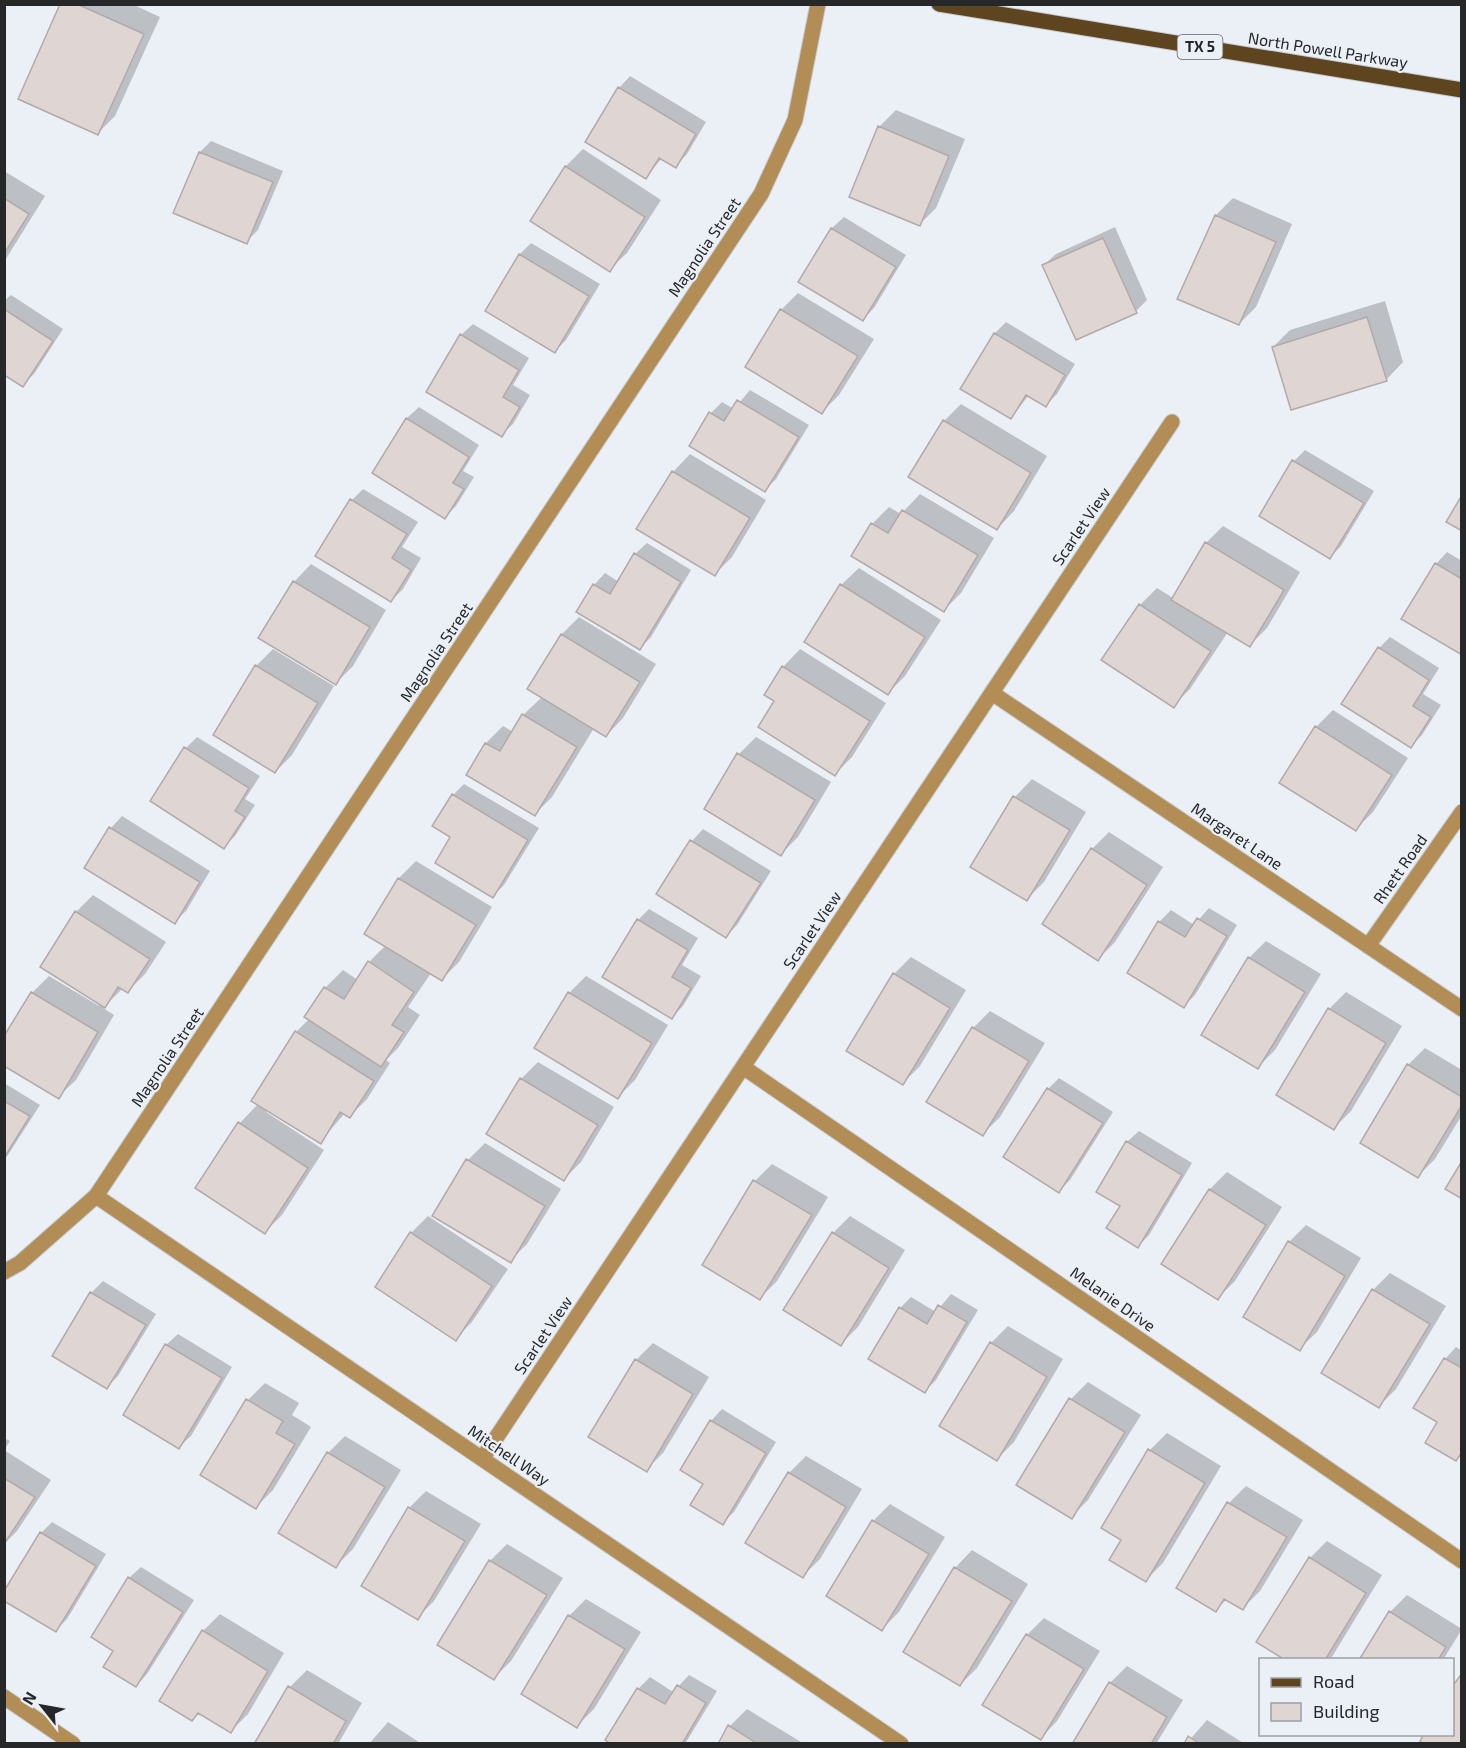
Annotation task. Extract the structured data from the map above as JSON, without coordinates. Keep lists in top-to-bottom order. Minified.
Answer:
{"streets":{"main road":["TX 5","North Powell Parkway"],"street":["Magnolia Street","Scarlet View","Margaret Lane","Rhett Road","Melanie Drive","Mitchell Way"]},"crossings":[["Magnolia Street","Mitchell Way"],["Scarlet View","Margaret Lane"],["Scarlet View","Melanie Drive"],["Scarlet View","Mitchell Way"],["Margaret Lane","Rhett Road"]],"legend":["Road","Building"],"north":"top left"}
